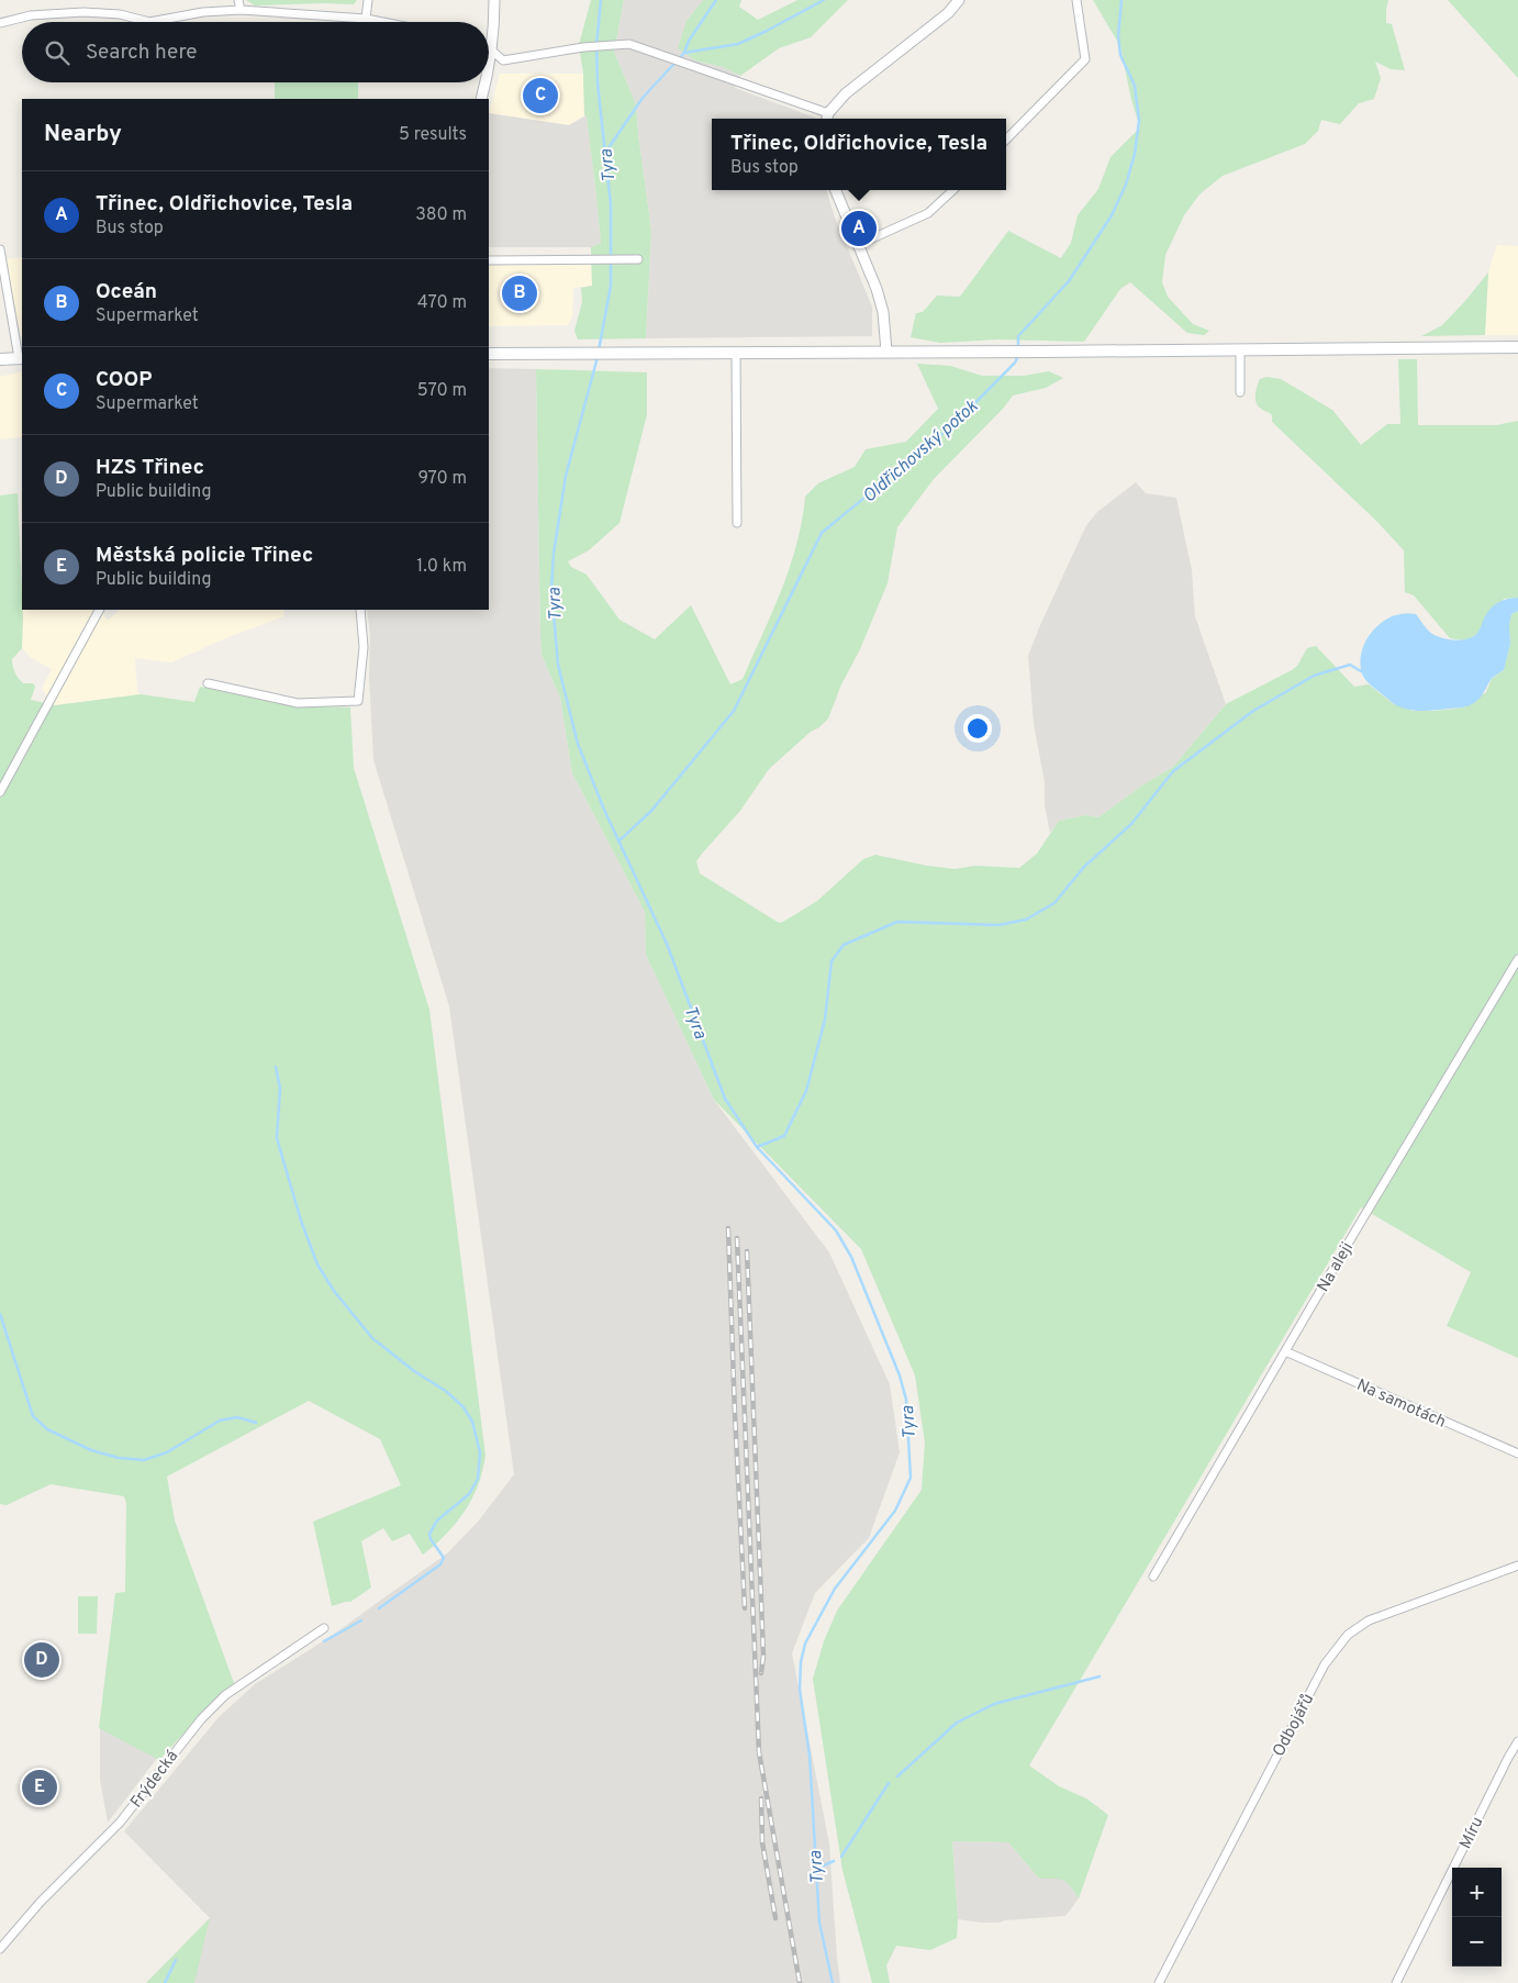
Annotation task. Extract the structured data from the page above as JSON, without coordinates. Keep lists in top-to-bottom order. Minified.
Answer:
{"streets":{"street":["Na aleji","Na samotách","Odbojářů","Frýdecká","Míru"]},"crossings":[["Na aleji","Na samotách"]],"water":["Tyra","Oldřichovský potok"],"page":{"search":"Search here","pins":["C","A","B","D","E"],"heading":["Nearby","5 results"],"popup":["Třinec, Oldřichovice, Tesla","Bus stop"],"list":[{"mark":"A","name":"Třinec, Oldřichovice, Tesla","note":"Bus stop","value":"380 m"},{"mark":"B","name":"Oceán","note":"Supermarket","value":"470 m"},{"mark":"C","name":"COOP","note":"Supermarket","value":"570 m"},{"mark":"D","name":"HZS Třinec","note":"Public building","value":"970 m"},{"mark":"E","name":"Městská policie Třinec","note":"Public building","value":"1.0 km"}],"map_buttons":["+","−"]}}
